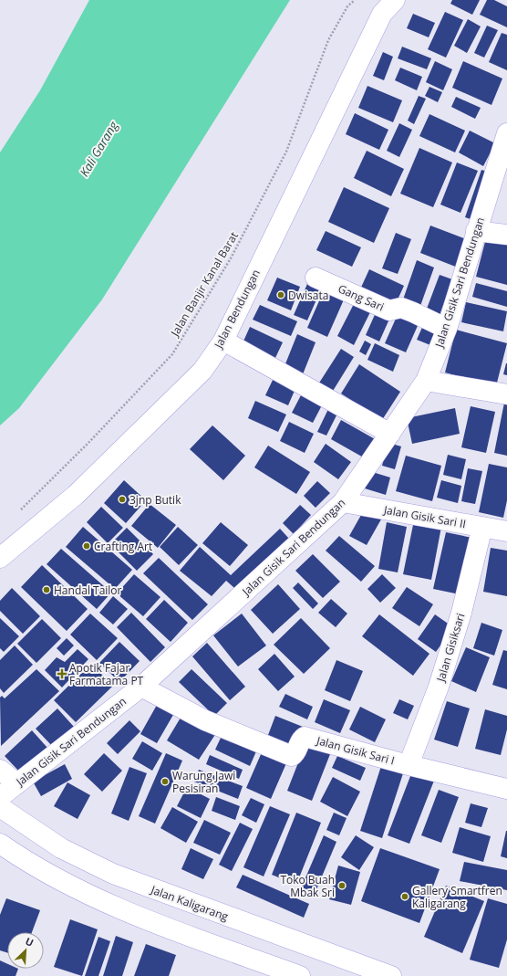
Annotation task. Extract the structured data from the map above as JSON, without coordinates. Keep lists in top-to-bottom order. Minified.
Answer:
{"streets":{"main road":["Jalan Gisik Sari Bendungan","Gang Sari","Jalan Bendungan","Jalan Gisik Sari II","Jalan Gisiksari","Jalan Gisik Sari I","Jalan Kaligarang"],"path":["Jalan Banjir Kanal Barat"]},"crossings":[["Jalan Gisik Sari Bendungan","Gang Sari"],["Jalan Gisik Sari Bendungan","Jalan Gisik Sari II"],["Jalan Gisik Sari Bendungan","Jalan Gisik Sari I"],["Jalan Gisik Sari II","Jalan Gisiksari"],["Jalan Gisiksari","Jalan Gisik Sari I"]],"water":["Kali Garang"],"places":{"other":["Dwisata","3jnp Butik","Crafting Art","Handal Tailor","Warung Jawi Pesisiran","Toko Buah Mbak Sri","Gallery Smartfren Kaligarang"],"health":["Apotik Fajar Farmatama PT"]},"north":"top right"}
